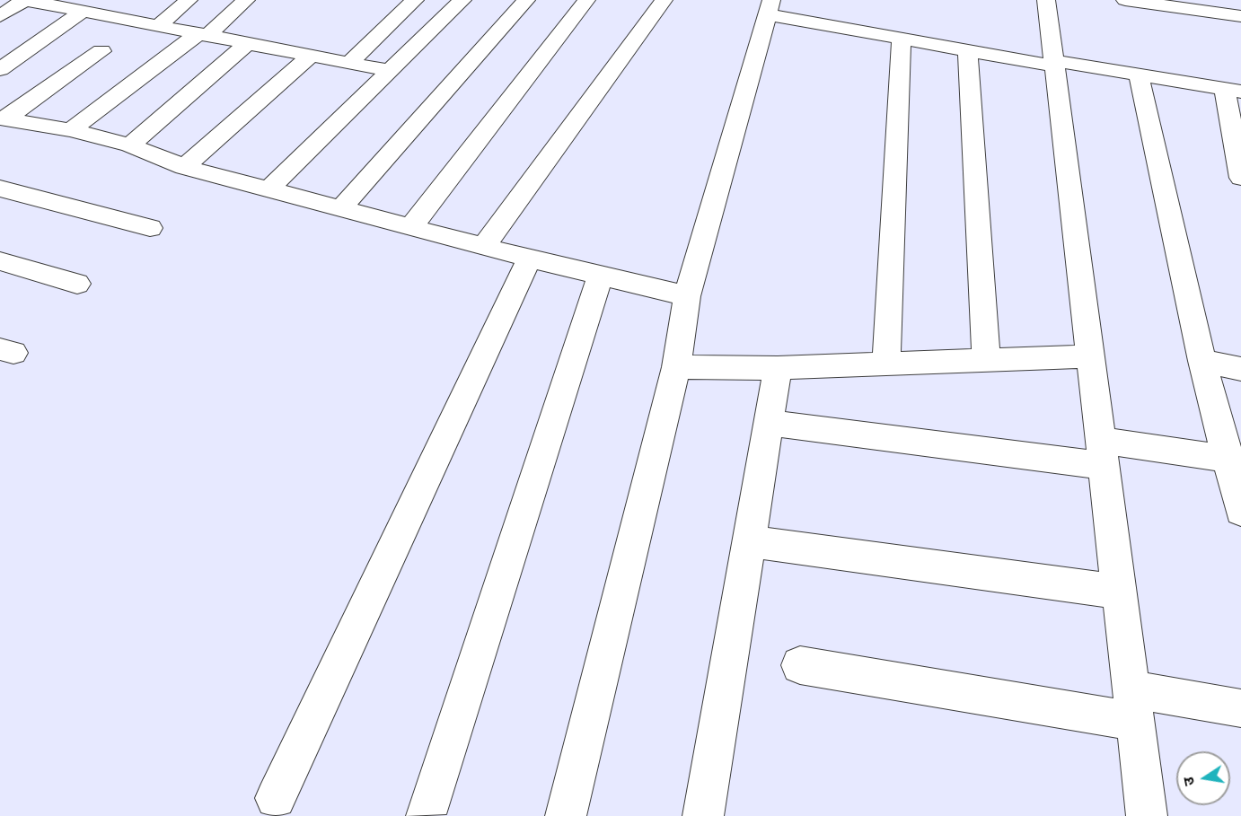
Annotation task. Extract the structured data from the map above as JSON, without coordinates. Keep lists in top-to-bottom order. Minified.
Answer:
{"north":"left"}
